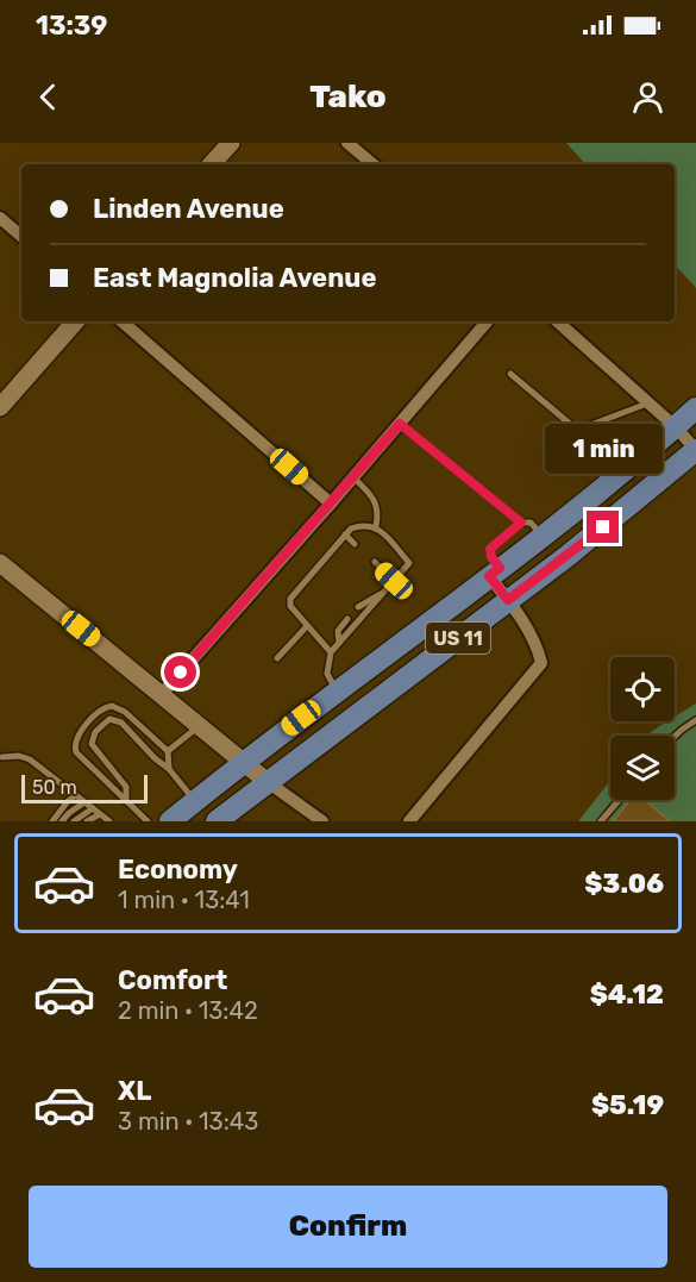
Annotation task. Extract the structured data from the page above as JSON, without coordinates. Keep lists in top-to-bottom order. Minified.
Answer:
{"streets":{"main road":["US 11"]},"scale_bar":"50 m","page":{"status":"13:39","header":"Tako","banner":["Linden Avenue","East Magnolia Avenue"],"bubble":"1 min","scale":"50 m","list":[{"name":"Economy","note":"1 min · 13:41","value":"$3.06"},{"name":"Comfort","note":"2 min · 13:42","value":"$4.12"},{"name":"XL","note":"3 min · 13:43","value":"$5.19"}],"buttons":"Confirm"}}
